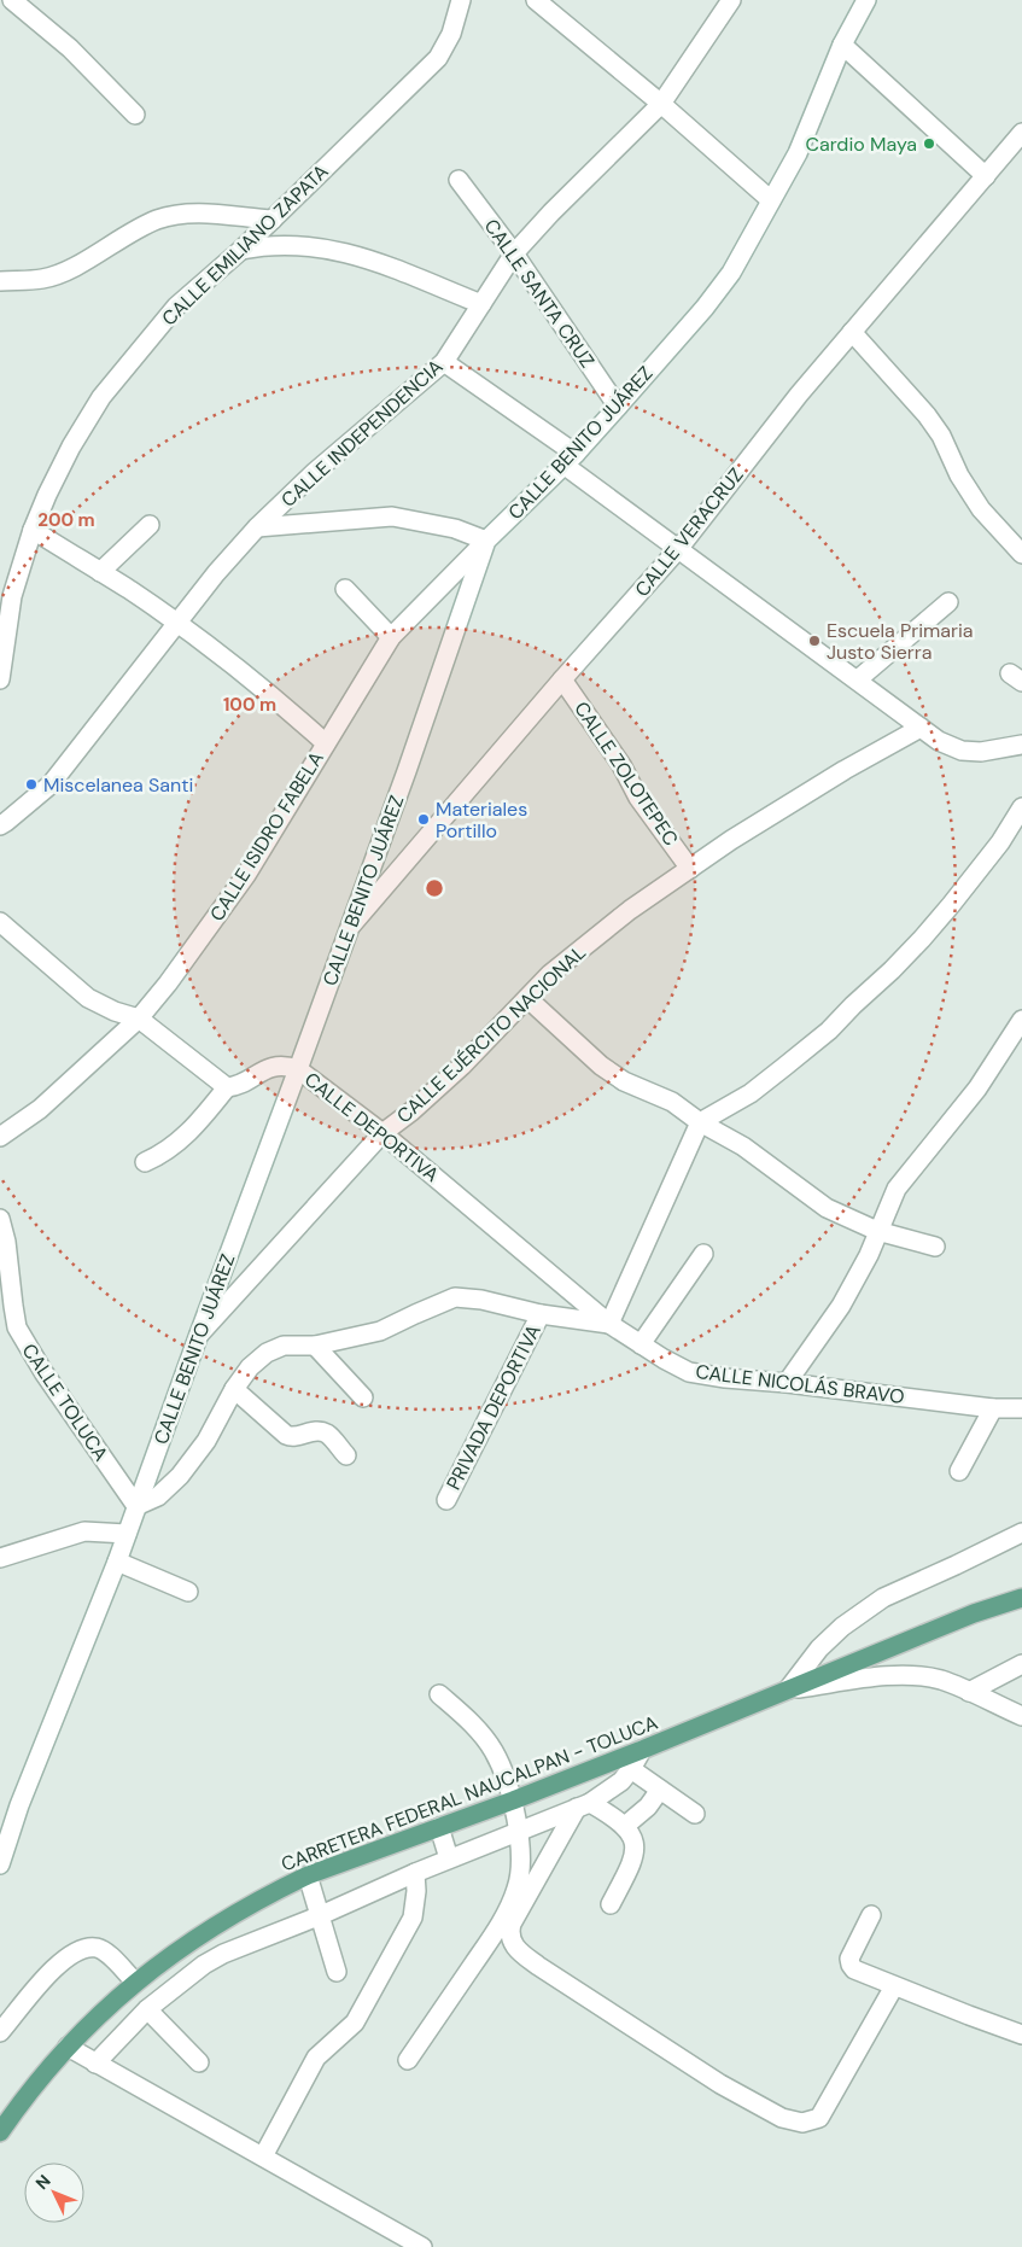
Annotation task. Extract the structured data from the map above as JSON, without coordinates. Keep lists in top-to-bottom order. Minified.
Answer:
{"streets":{"main road":["CARRETERA FEDERAL NAUCALPAN - TOLUCA"],"street":["CALLE EMILIANO ZAPATA","CALLE SANTA CRUZ","CALLE INDEPENDENCIA","CALLE BENITO JUÁREZ","CALLE VERACRUZ","CALLE ZOLOTEPEC","CALLE ISIDRO FABELA","CALLE EJÉRCITO NACIONAL","CALLE DEPORTIVA","CALLE NICOLÁS BRAVO","CALLE TOLUCA","PRIVADA DEPORTIVA"]},"crossings":[["CALLE SANTA CRUZ","CALLE INDEPENDENCIA"],["CALLE SANTA CRUZ","CALLE BENITO JUÁREZ"],["CALLE BENITO JUÁREZ","CALLE VERACRUZ"],["CALLE BENITO JUÁREZ","CALLE ISIDRO FABELA"],["CALLE BENITO JUÁREZ","CALLE EJÉRCITO NACIONAL"],["CALLE BENITO JUÁREZ","CALLE DEPORTIVA"],["CALLE BENITO JUÁREZ","CALLE NICOLÁS BRAVO"],["CALLE BENITO JUÁREZ","CALLE TOLUCA"],["CALLE VERACRUZ","CALLE ZOLOTEPEC"],["CALLE ZOLOTEPEC","CALLE EJÉRCITO NACIONAL"],["CALLE EJÉRCITO NACIONAL","CALLE DEPORTIVA"],["CALLE DEPORTIVA","CALLE NICOLÁS BRAVO"],["CALLE NICOLÁS BRAVO","CALLE TOLUCA"],["CALLE NICOLÁS BRAVO","PRIVADA DEPORTIVA"]],"places":["Cardio Maya","Escuela Primaria Justo Sierra","Miscelanea Santi","Materiales Portillo"],"north":"top left","rings":["200 m","100 m"]}
